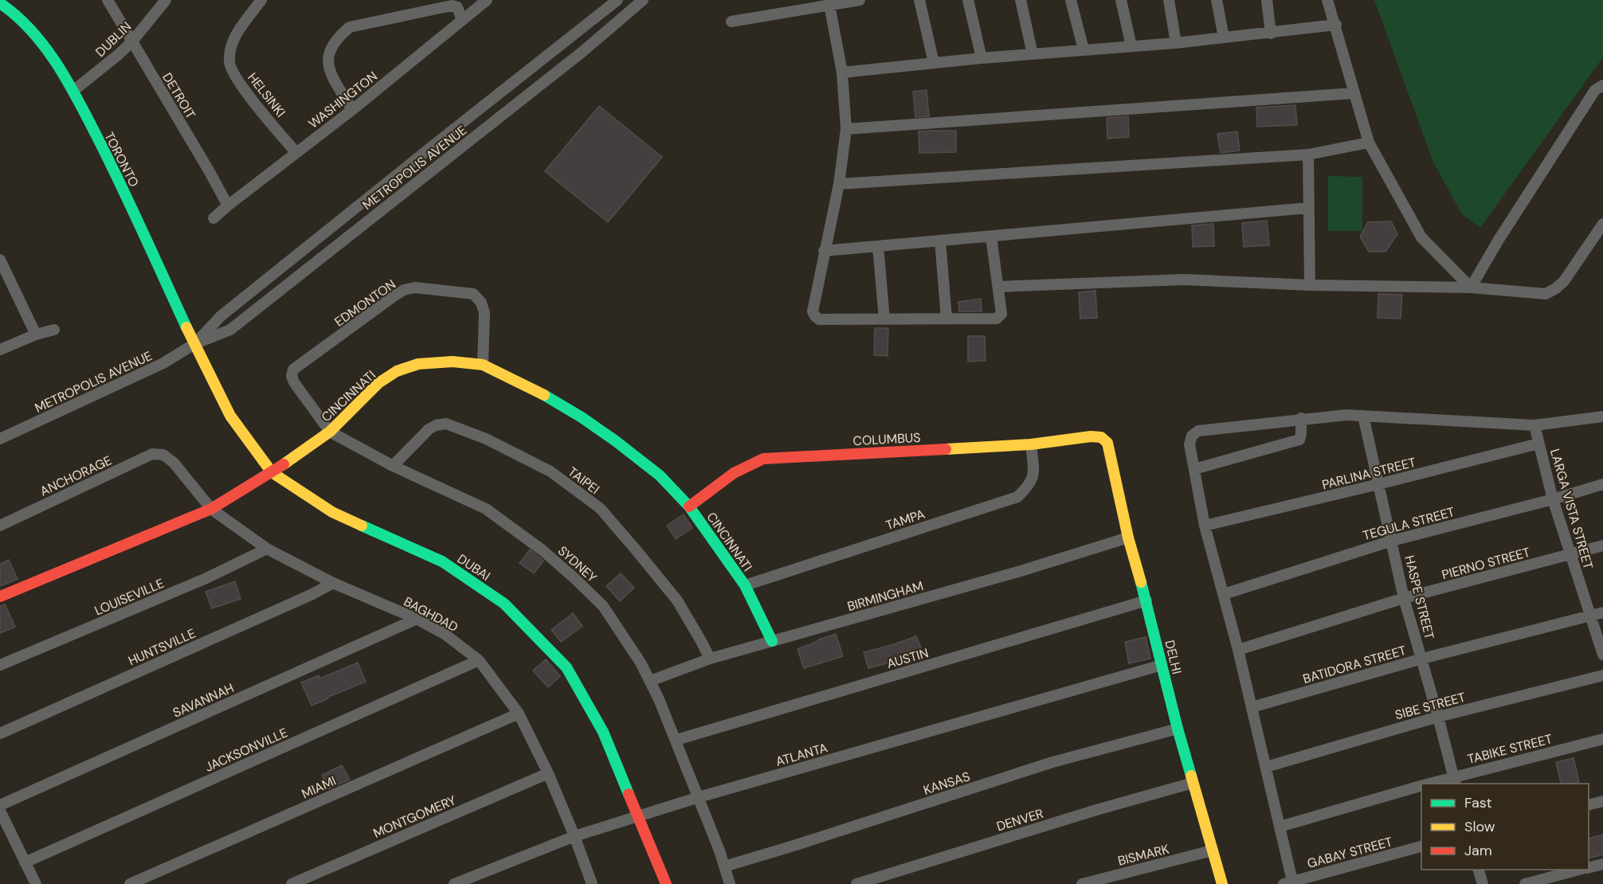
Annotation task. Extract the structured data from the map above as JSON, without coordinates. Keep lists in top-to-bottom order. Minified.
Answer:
{"streets":{"street":["DUBLIN","HELSINKI","DETROIT","WASHINGTON","TORONTO","METROPOLIS AVENUE","EDMONTON","CINCINNATI","COLUMBUS","PARLINA STREET","ANCHORAGE","TAIPEI","LARGA VISTA STREET","TAMPA","TEGULA STREET","PIERNO STREET","SYDNEY","DUBAI","BIRMINGHAM","LOUISEVILLE","HASPE STREET","BAGHDAD","HUNTSVILLE","DELHI","AUSTIN","BATIDORA STREET","SAVANNAH","SIBE STREET","TABIKE STREET","JACKSONVILLE","ATLANTA","KANSAS","MIAMI","MONTGOMERY","DENVER","GABAY STREET","BISMARK"]},"crossings":[["DUBLIN","DETROIT"],["DUBLIN","TORONTO"],["HELSINKI","WASHINGTON"],["DETROIT","WASHINGTON"],["TORONTO","METROPOLIS AVENUE"],["TORONTO","DUBAI"],["METROPOLIS AVENUE","DUBAI"],["EDMONTON","CINCINNATI"],["EDMONTON","SYDNEY"],["CINCINNATI","COLUMBUS"],["CINCINNATI","TAMPA"],["CINCINNATI","SYDNEY"],["CINCINNATI","DUBAI"],["CINCINNATI","BIRMINGHAM"],["CINCINNATI","BAGHDAD"],["COLUMBUS","TAMPA"],["COLUMBUS","DELHI"],["PARLINA STREET","LARGA VISTA STREET"],["PARLINA STREET","HASPE STREET"],["ANCHORAGE","BAGHDAD"],["TAIPEI","SYDNEY"],["TAIPEI","BIRMINGHAM"],["LARGA VISTA STREET","TEGULA STREET"],["LARGA VISTA STREET","PIERNO STREET"],["LARGA VISTA STREET","BATIDORA STREET"],["TEGULA STREET","HASPE STREET"],["PIERNO STREET","HASPE STREET"],["SYDNEY","BIRMINGHAM"],["SYDNEY","AUSTIN"],["SYDNEY","ATLANTA"],["SYDNEY","KANSAS"],["DUBAI","ATLANTA"],["BIRMINGHAM","DELHI"],["LOUISEVILLE","BAGHDAD"],["HASPE STREET","BATIDORA STREET"],["HASPE STREET","SIBE STREET"],["HASPE STREET","TABIKE STREET"],["BAGHDAD","HUNTSVILLE"],["BAGHDAD","SAVANNAH"],["BAGHDAD","JACKSONVILLE"],["BAGHDAD","ATLANTA"],["BAGHDAD","MIAMI"],["BAGHDAD","MONTGOMERY"],["DELHI","AUSTIN"],["DELHI","ATLANTA"],["DELHI","KANSAS"],["DELHI","DENVER"],["DELHI","BISMARK"]],"legend":["Fast","Slow","Jam"]}
